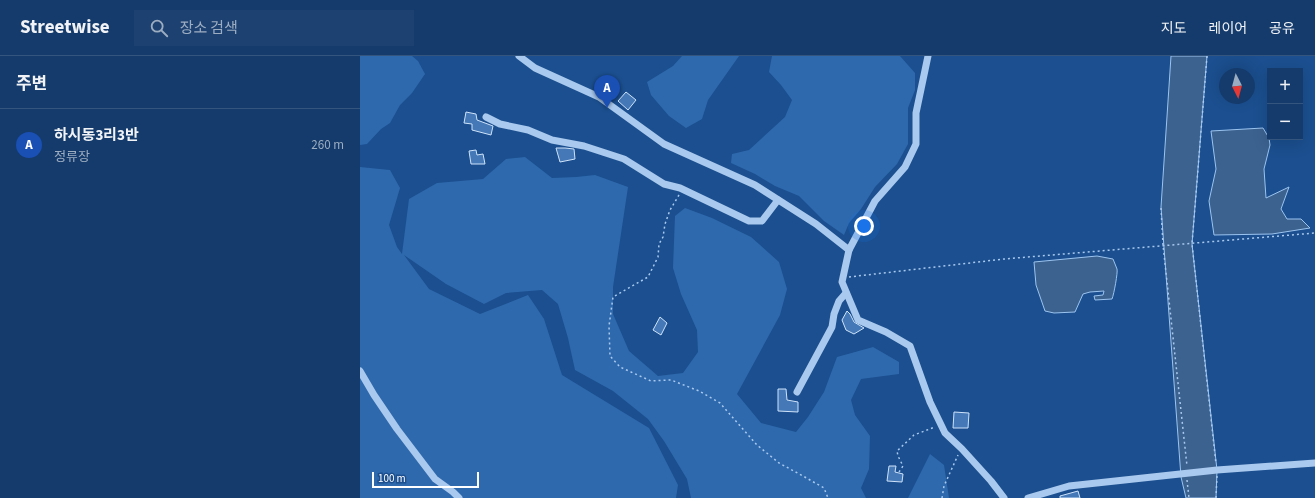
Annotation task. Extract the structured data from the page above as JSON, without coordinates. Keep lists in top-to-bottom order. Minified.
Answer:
{"scale_bar":"100 m","north":"bottom","page":{"header":"Streetwise","search":"장소 검색","nav":["지도","레이어","공유"],"heading":"주변","map_buttons":["+","−"],"pins":"A","list":[{"mark":"A","name":"하시동3리3반","note":"정류장","value":"260 m"}],"scale":"100 m"}}
